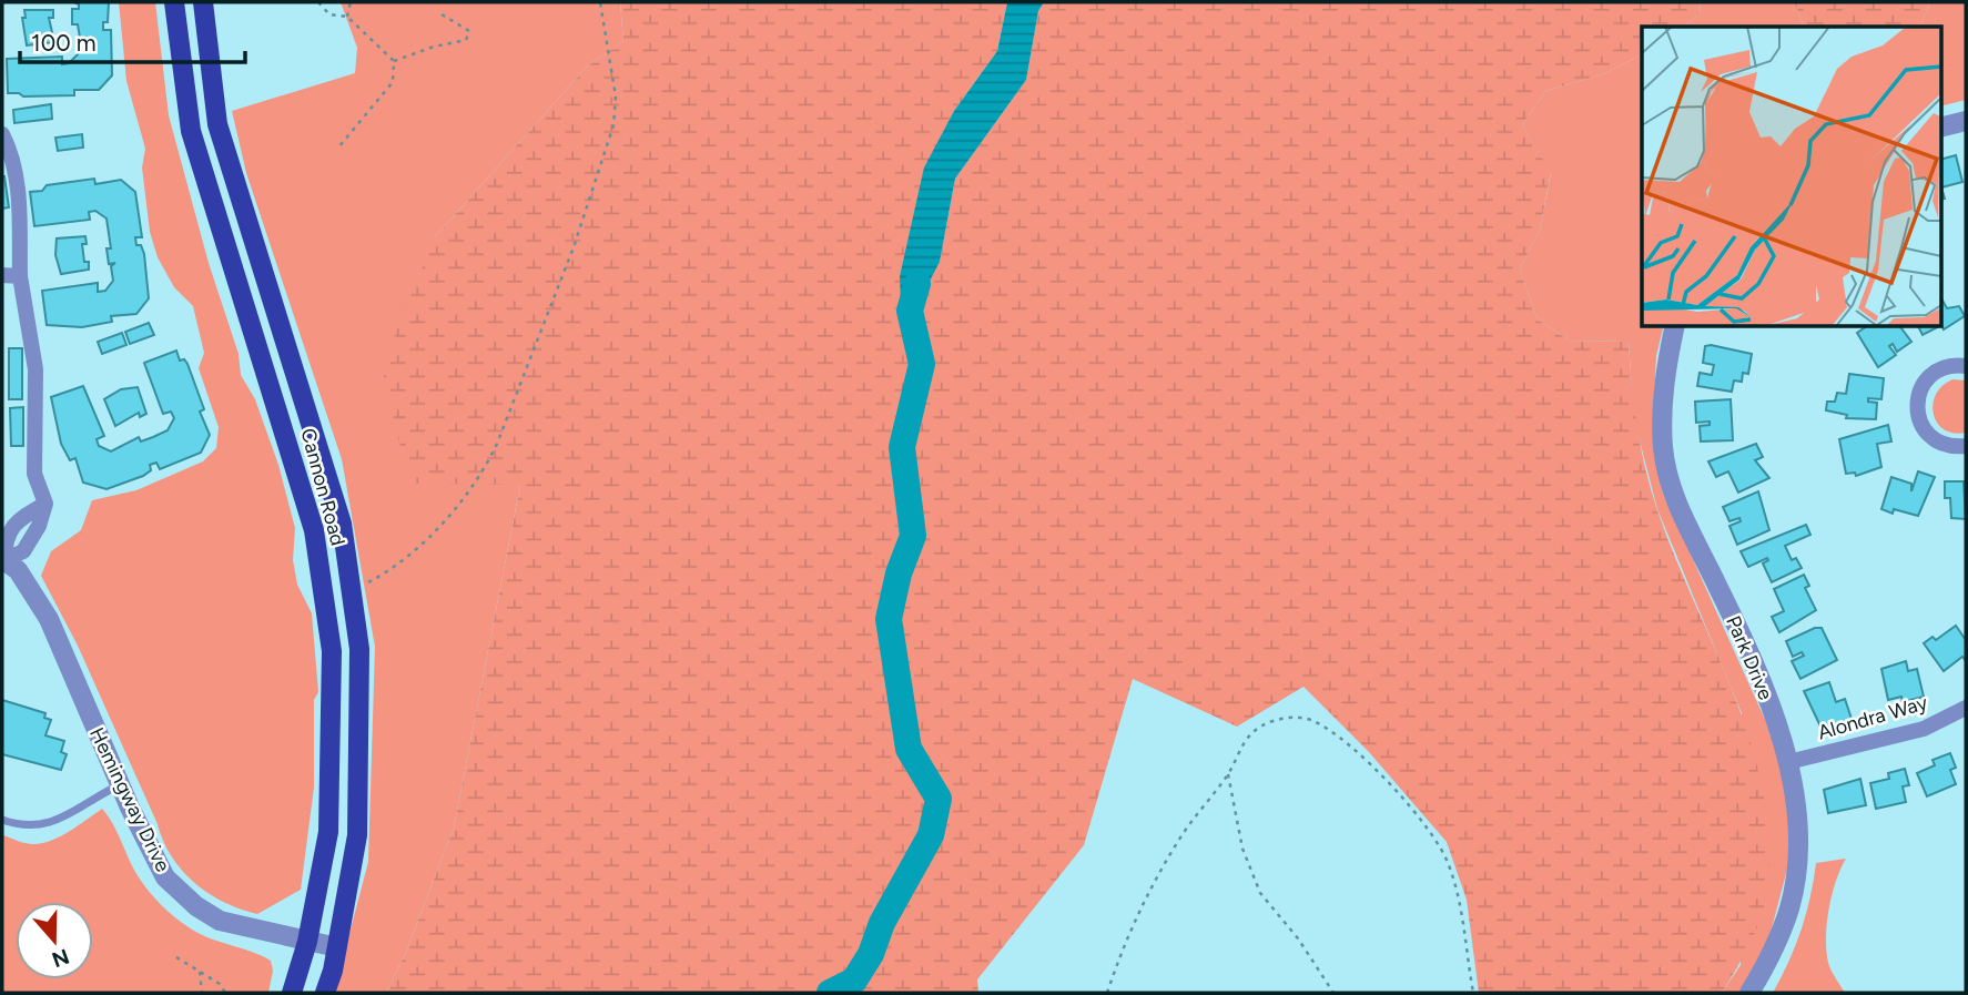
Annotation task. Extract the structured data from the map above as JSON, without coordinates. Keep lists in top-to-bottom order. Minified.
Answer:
{"streets":{"main road":["Cannon Road"],"street":["Park Drive","Alondra Way","Hemingway Drive"]},"crossings":[["Cannon Road","Hemingway Drive"],["Park Drive","Alondra Way"]],"scale_bar":"100 m","north":"bottom"}
